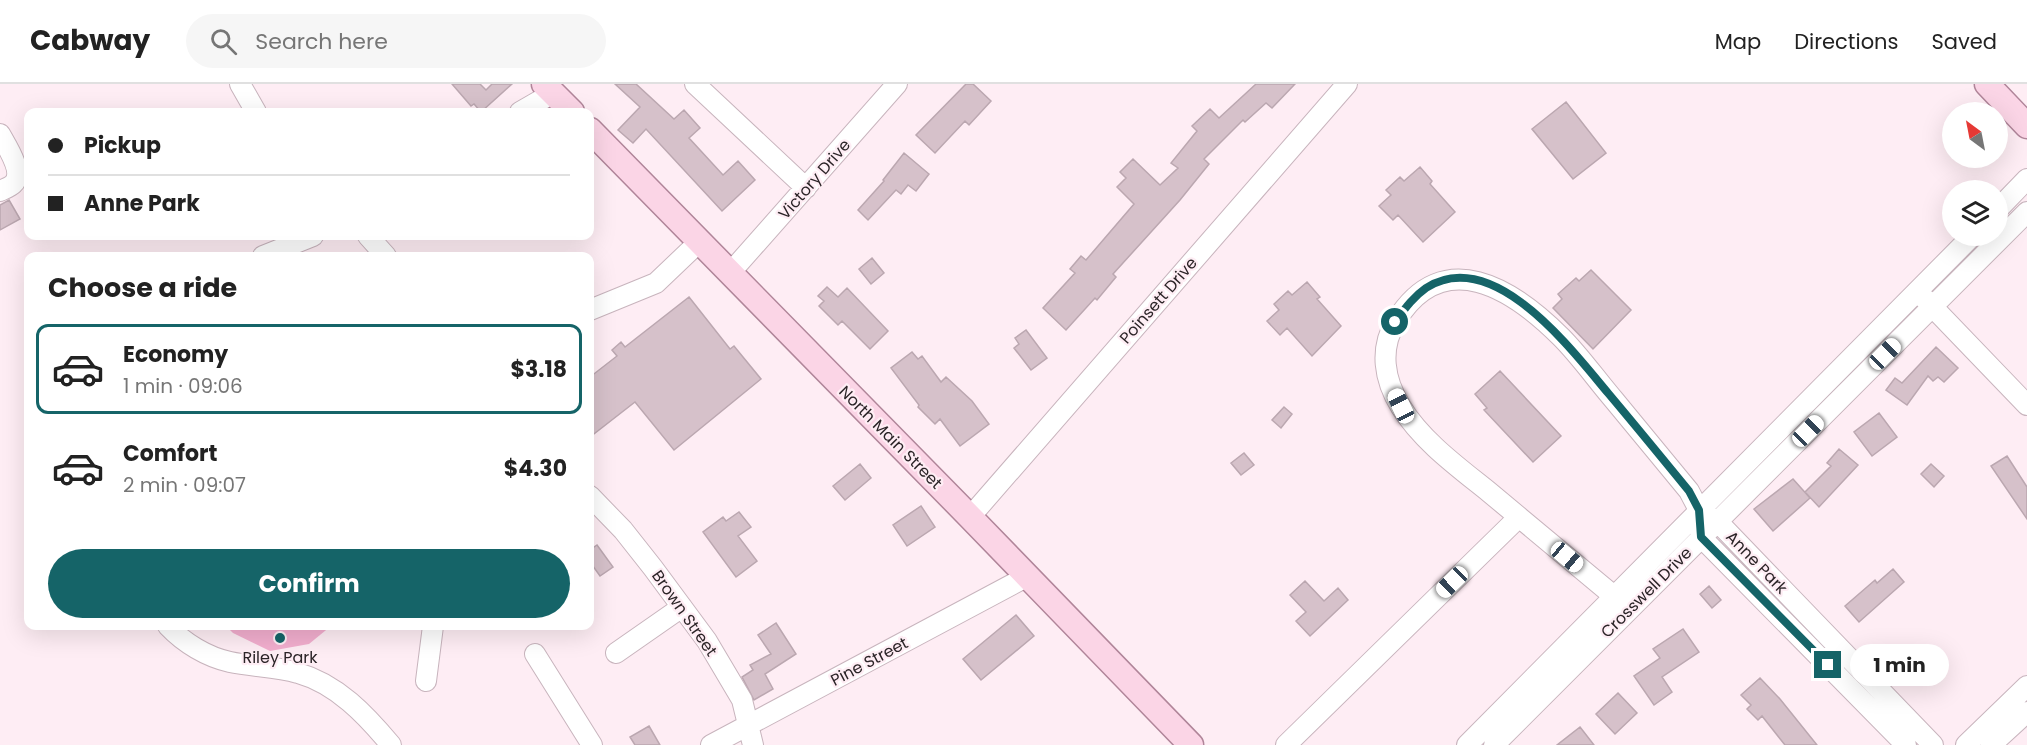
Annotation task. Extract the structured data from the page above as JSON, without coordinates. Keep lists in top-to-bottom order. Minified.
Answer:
{"streets":{"main road":["North Main Street"],"street":["Victory Drive","Poinsett Drive","Anne Park","Crosswell Drive","Brown Street","Pine Street"]},"crossings":[["Victory Drive","North Main Street"],["Poinsett Drive","North Main Street"],["North Main Street","Pine Street"],["Anne Park","Crosswell Drive"],["Brown Street","Pine Street"]],"places":["Riley Park"],"north":"top left","page":{"header":"Cabway","search":"Search here","nav":["Map","Directions","Saved"],"banner":["Pickup","Anne Park"],"heading":"Choose a ride","list":[{"name":"Economy","note":"1 min · 09:06","value":"$3.18"},{"name":"Comfort","note":"2 min · 09:07","value":"$4.30"}],"buttons":"Confirm","bubble":"1 min"}}
